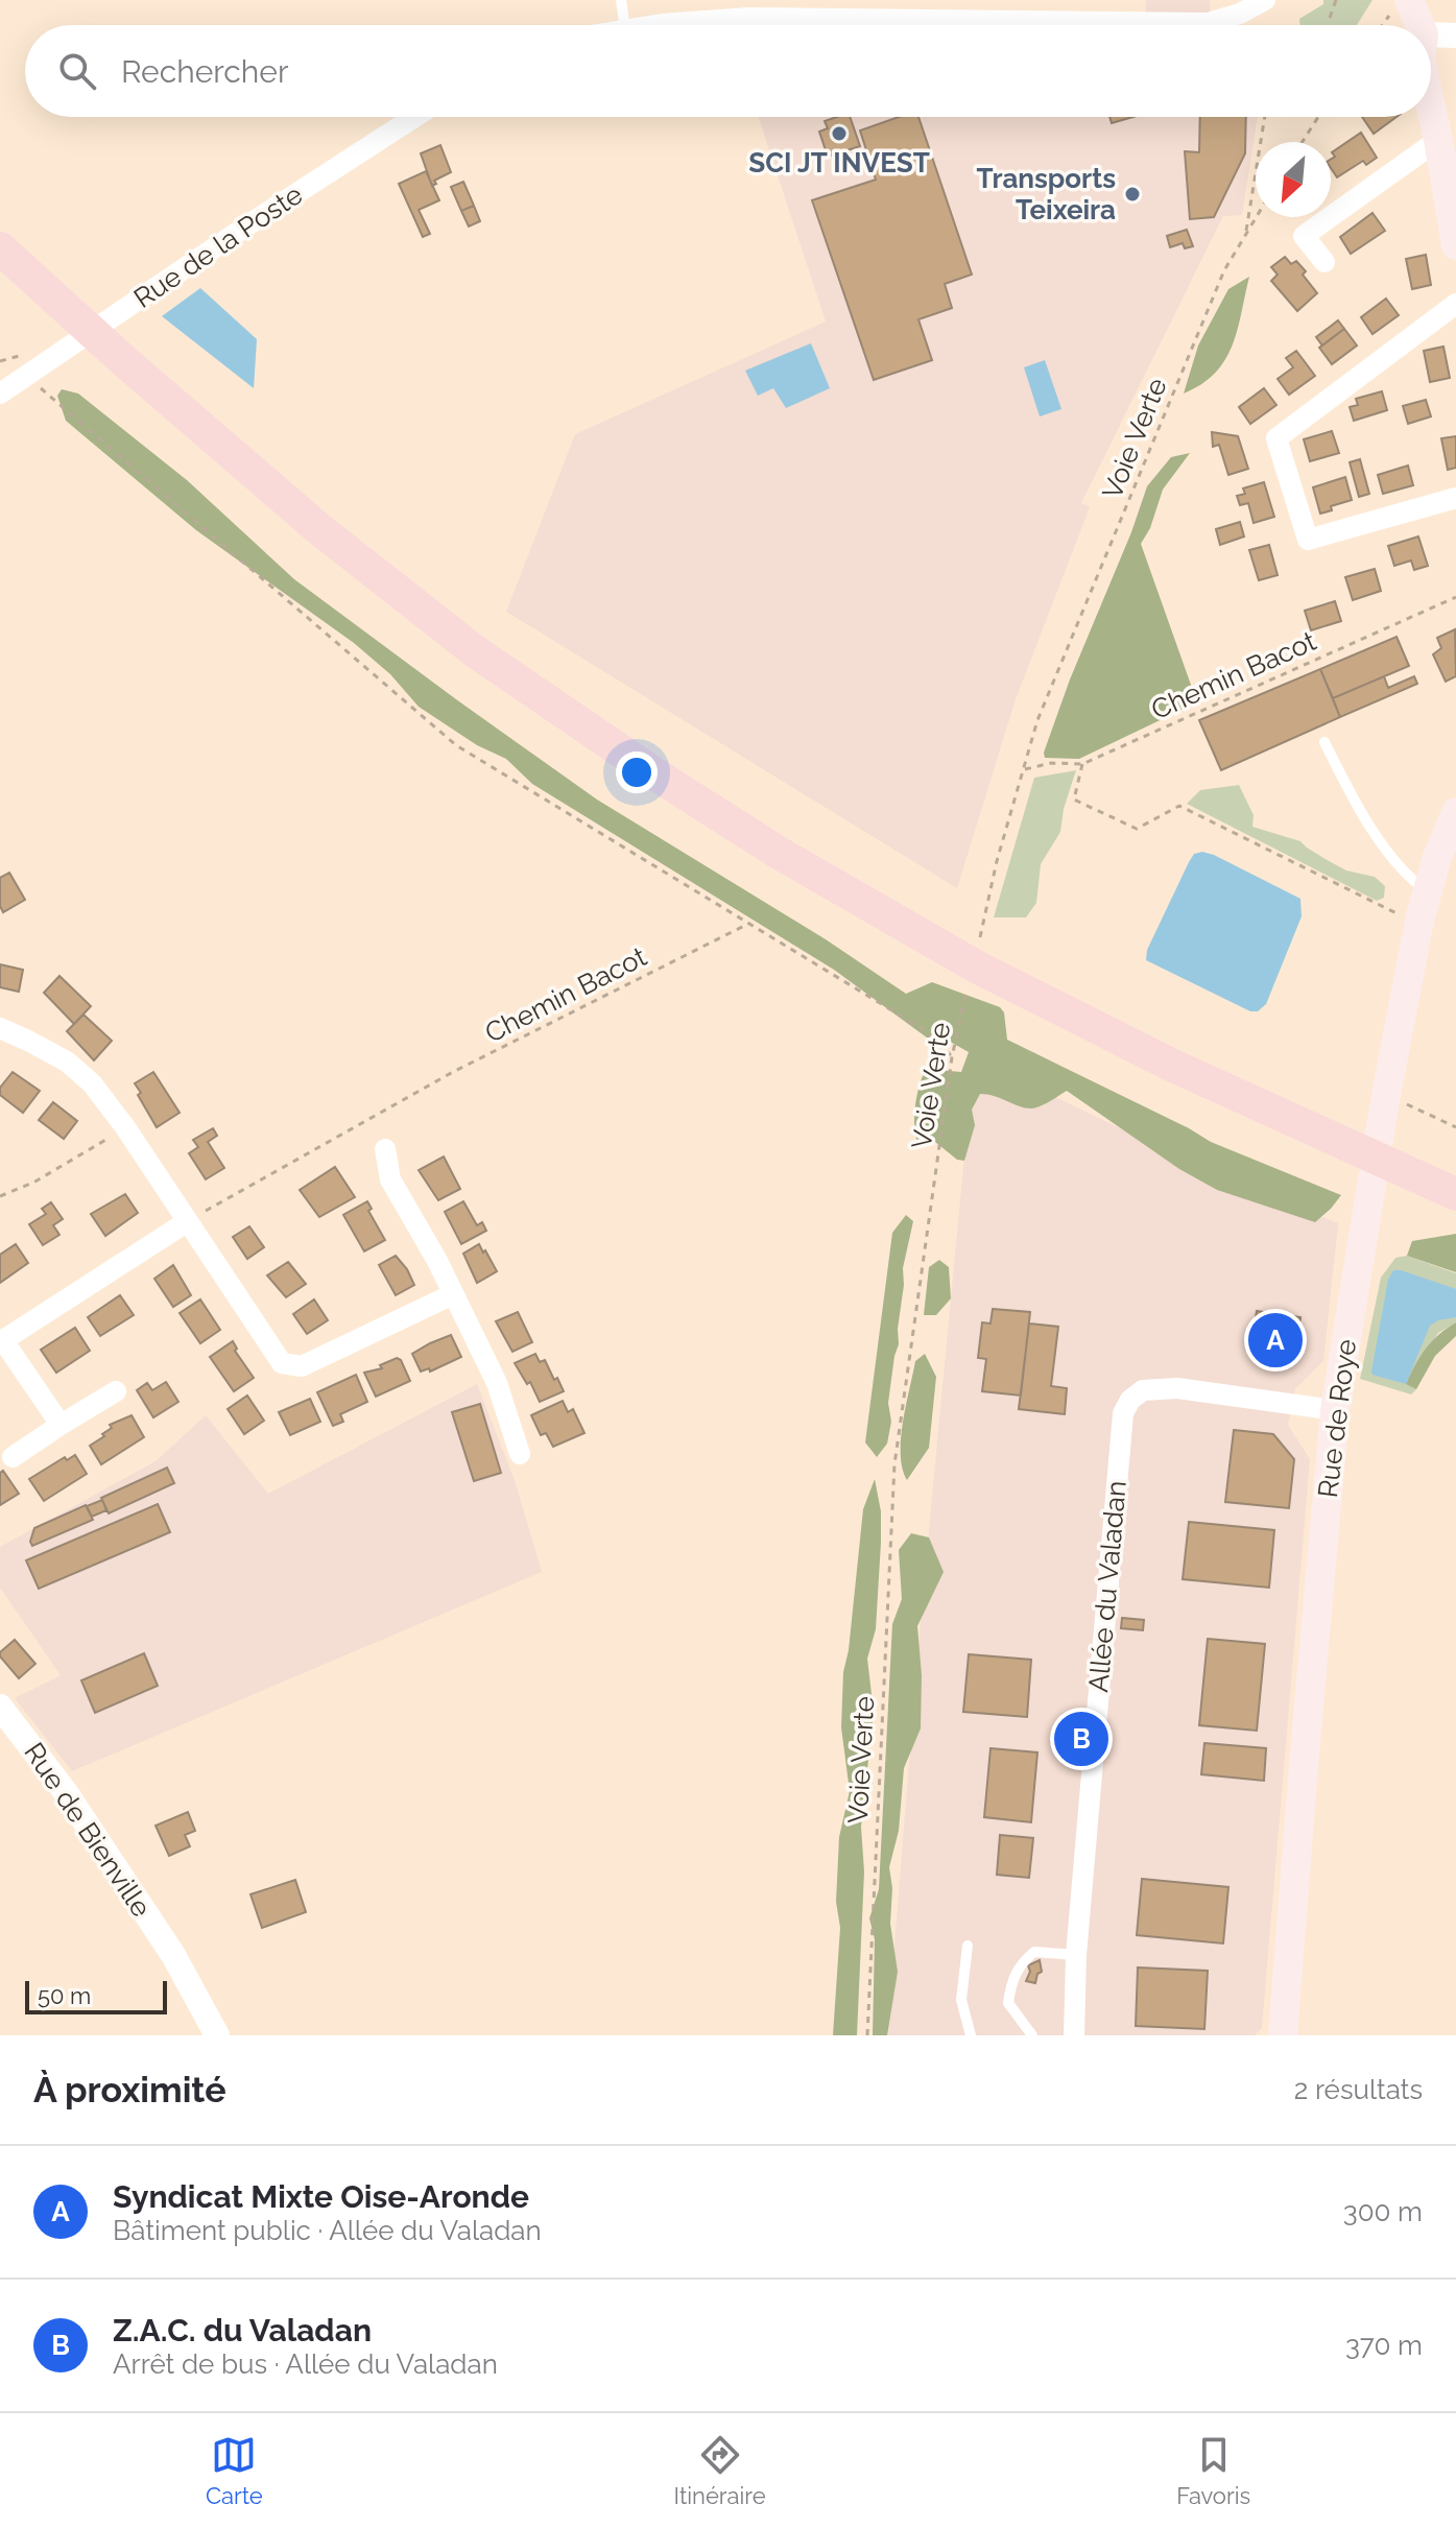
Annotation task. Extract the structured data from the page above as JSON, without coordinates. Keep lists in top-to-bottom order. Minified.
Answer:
{"streets":{"main road":["Rue de Roye"],"street":["Rue de la Poste","Allée du Valadan","Rue de Bienville"],"path":["Voie Verte","Chemin Bacot"]},"crossings":[["Voie Verte","Chemin Bacot"],["Rue de Roye","Allée du Valadan"]],"places":["SCI JT INVEST","Transports Teixeira"],"scale_bar":"50 m","north":"bottom left","page":{"search":"Rechercher","pins":["A","B"],"scale":"50 m","heading":["À proximité","2 résultats"],"list":[{"mark":"A","name":"Syndicat Mixte Oise-Aronde","note":"Bâtiment public · Allée du Valadan","value":"300 m"},{"mark":"B","name":"Z.A.C. du Valadan","note":"Arrêt de bus · Allée du Valadan","value":"370 m"}],"nav":["Carte","Itinéraire","Favoris"]}}
